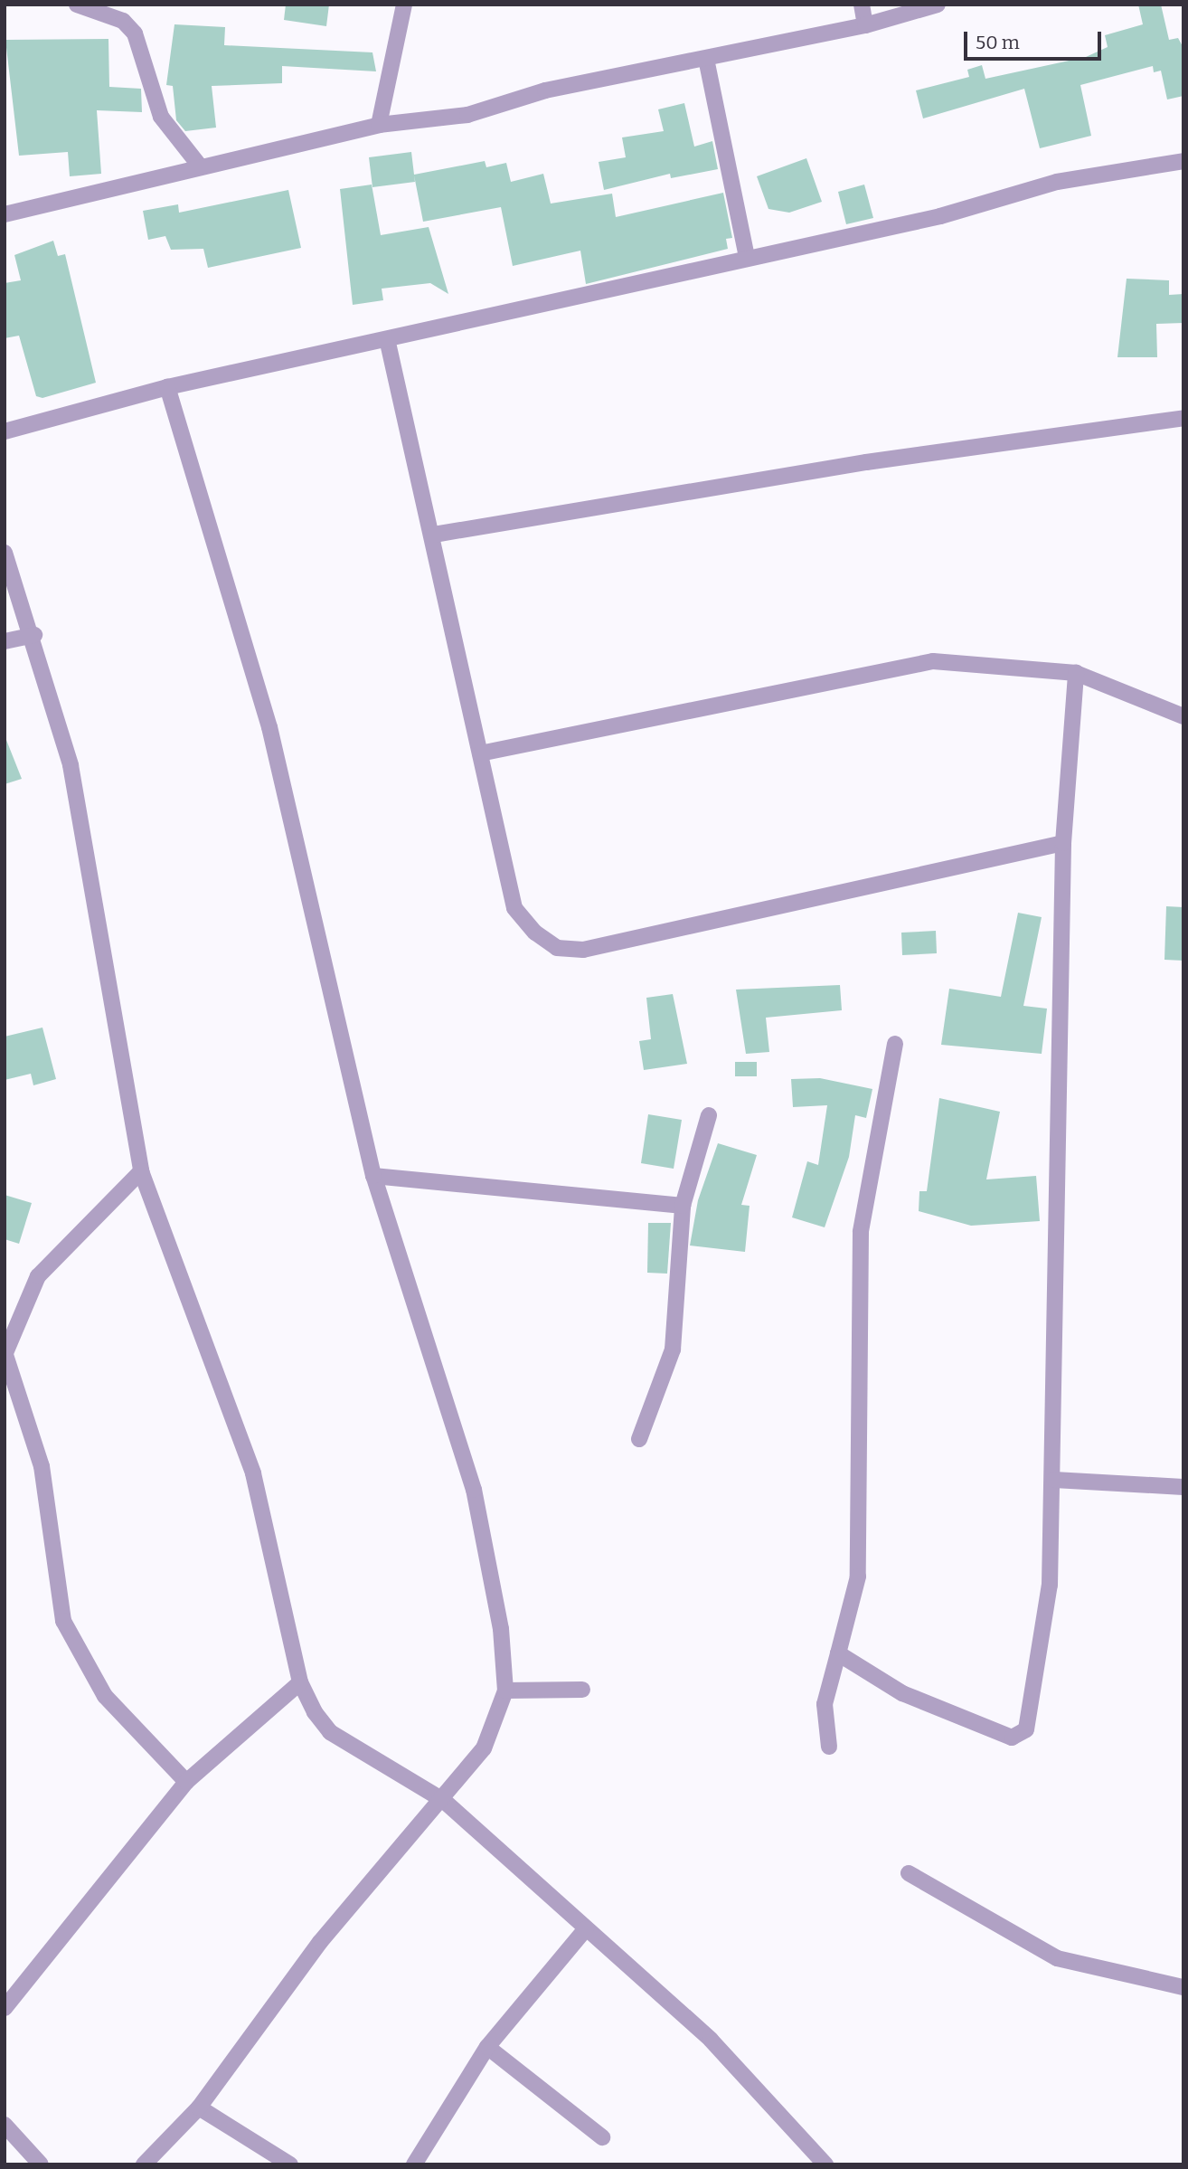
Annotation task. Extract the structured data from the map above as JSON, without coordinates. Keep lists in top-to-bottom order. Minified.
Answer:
{"scale_bar":"50 m"}
